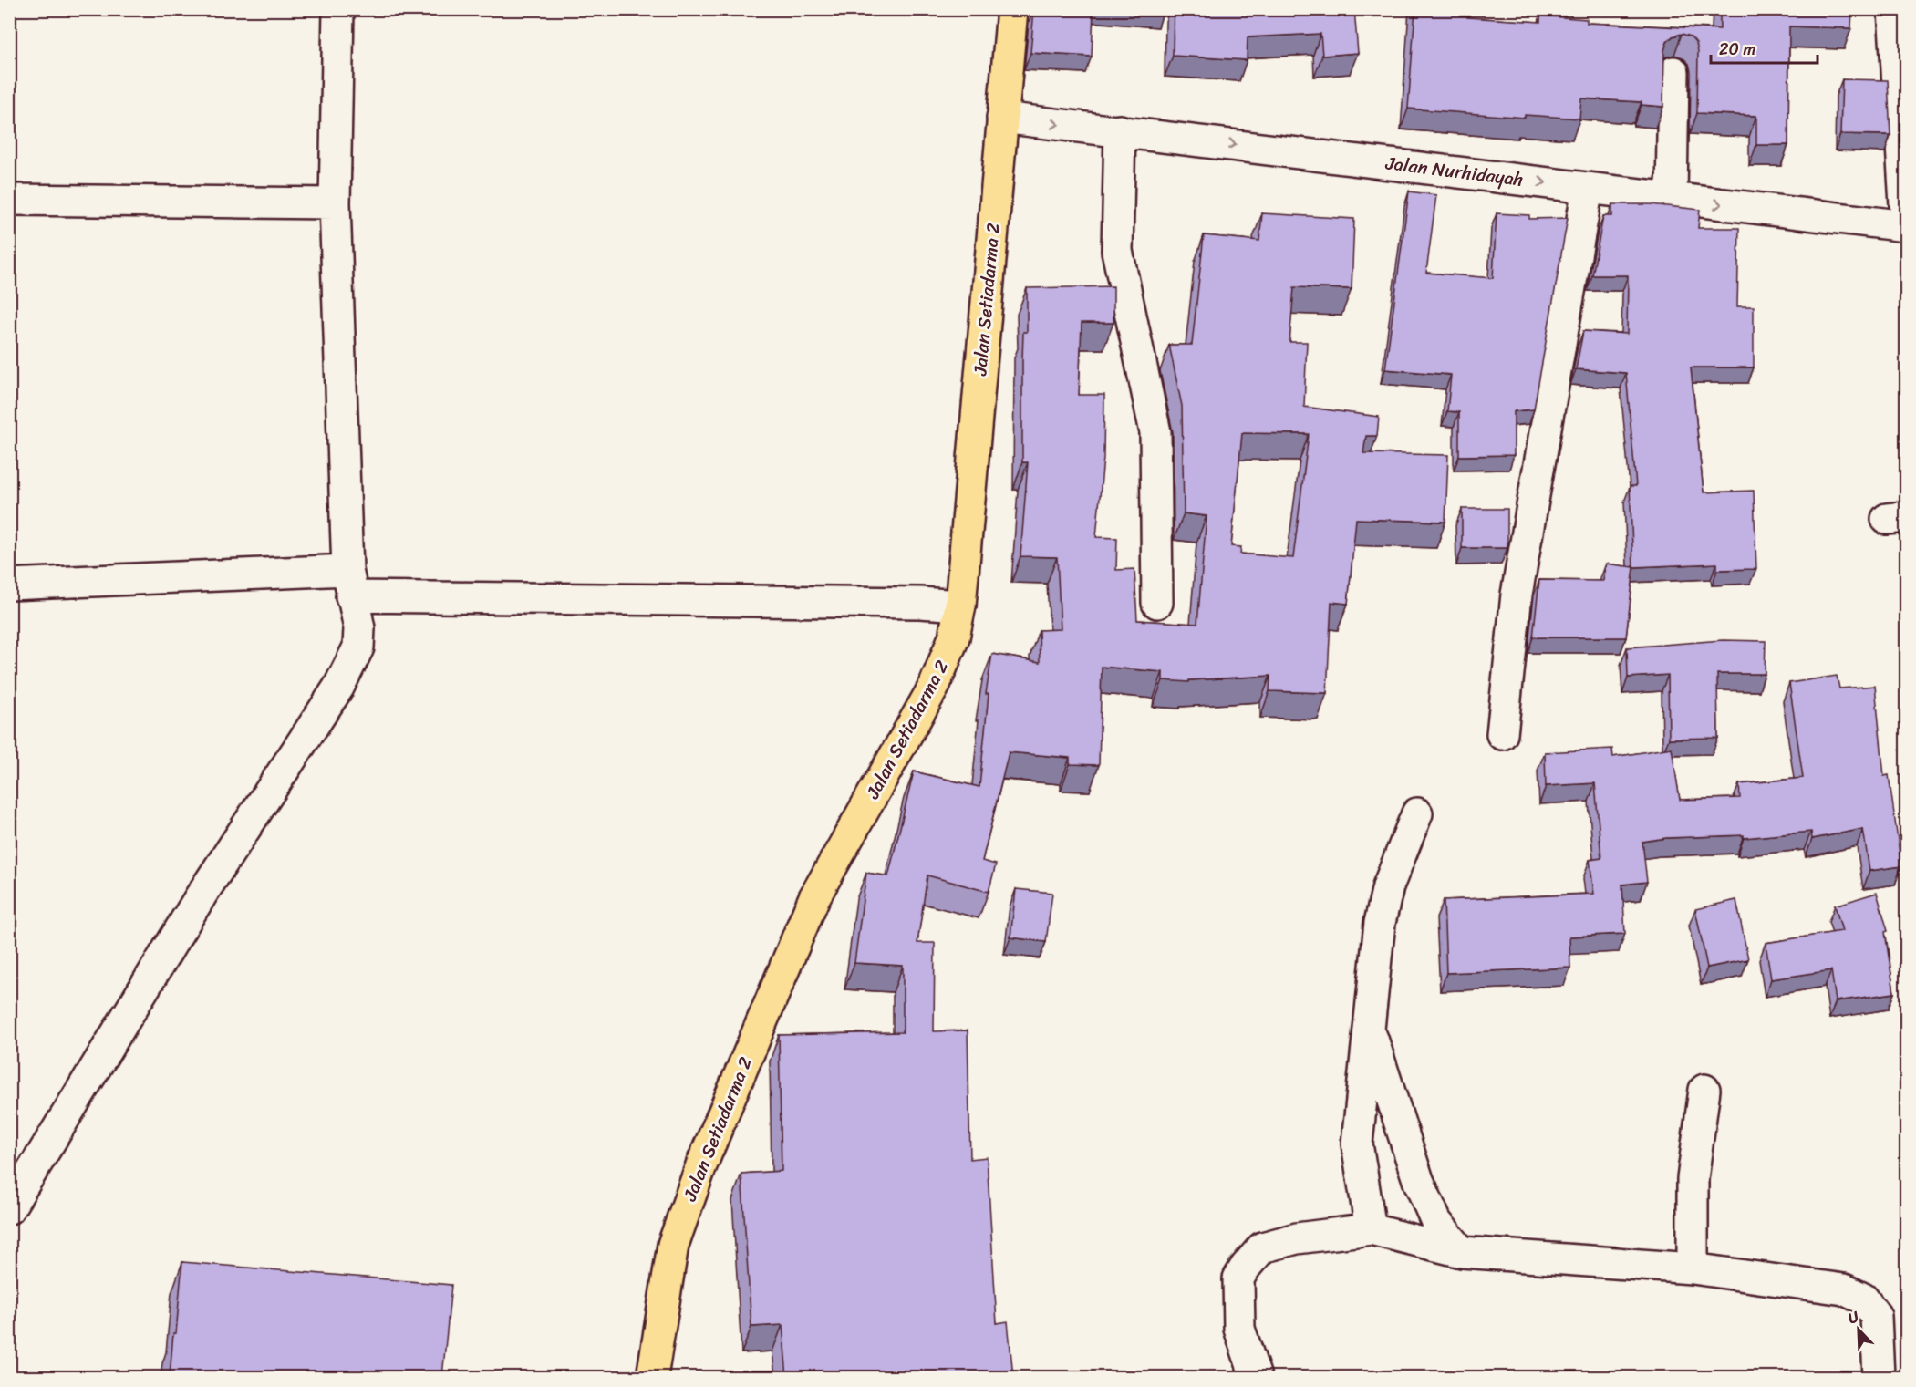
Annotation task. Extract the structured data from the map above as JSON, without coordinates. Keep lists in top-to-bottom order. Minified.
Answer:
{"streets":{"main road":["Jalan Setiadarma 2"],"street":["Jalan Nurhidayah"]},"crossings":[["Jalan Nurhidayah","Jalan Setiadarma 2"]],"one_way":["Jalan Nurhidayah"],"scale_bar":"20 m","north":"top left"}
